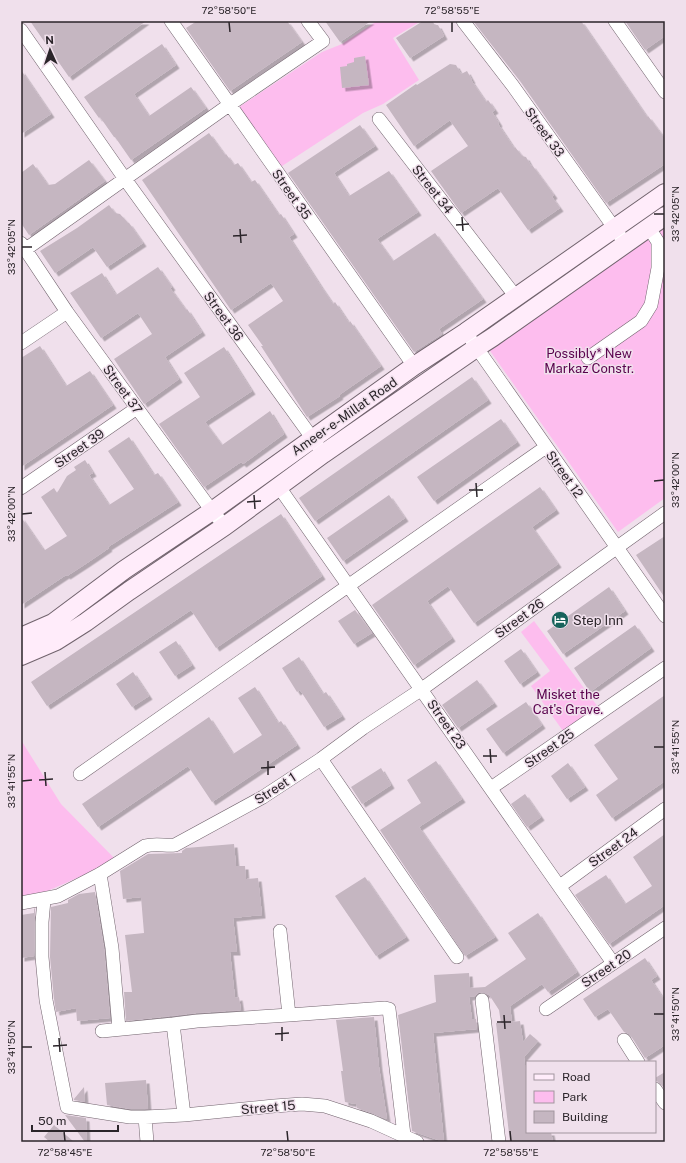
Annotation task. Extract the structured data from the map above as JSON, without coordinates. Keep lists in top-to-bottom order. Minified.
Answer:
{"streets":{"main road":["Ameer-e-Millat Road"],"street":["Street 33","Street 34","Street 35","Street 36","Street 37","Street 39","Street 12","Street 26","Street 23","Street 25","Street 1","Street 24","Street 20","Street 15"]},"crossings":[["Street 33","Ameer-e-Millat Road"],["Street 34","Ameer-e-Millat Road"],["Street 35","Ameer-e-Millat Road"],["Street 36","Ameer-e-Millat Road"],["Street 37","Ameer-e-Millat Road"],["Street 37","Street 39"],["Ameer-e-Millat Road","Street 12"],["Ameer-e-Millat Road","Street 23"],["Street 12","Street 26"],["Street 26","Street 23"],["Street 26","Street 1"],["Street 23","Street 25"],["Street 23","Street 1"],["Street 23","Street 24"],["Street 23","Street 20"],["Street 1","Street 15"]],"parks":["Possibly* New Markaz Constr.","Misket the Cat's Grave."],"places":{"hotel":["Step Inn"]},"legend":["Road","Park","Building"],"scale_bar":"50 m","north":"top","coordinates":["72°58'50\"E","72°58'55\"E","33°42'05\"N","33°42'00\"N","33°41'55\"N","33°41'50\"N","72°58'45\"E"]}
